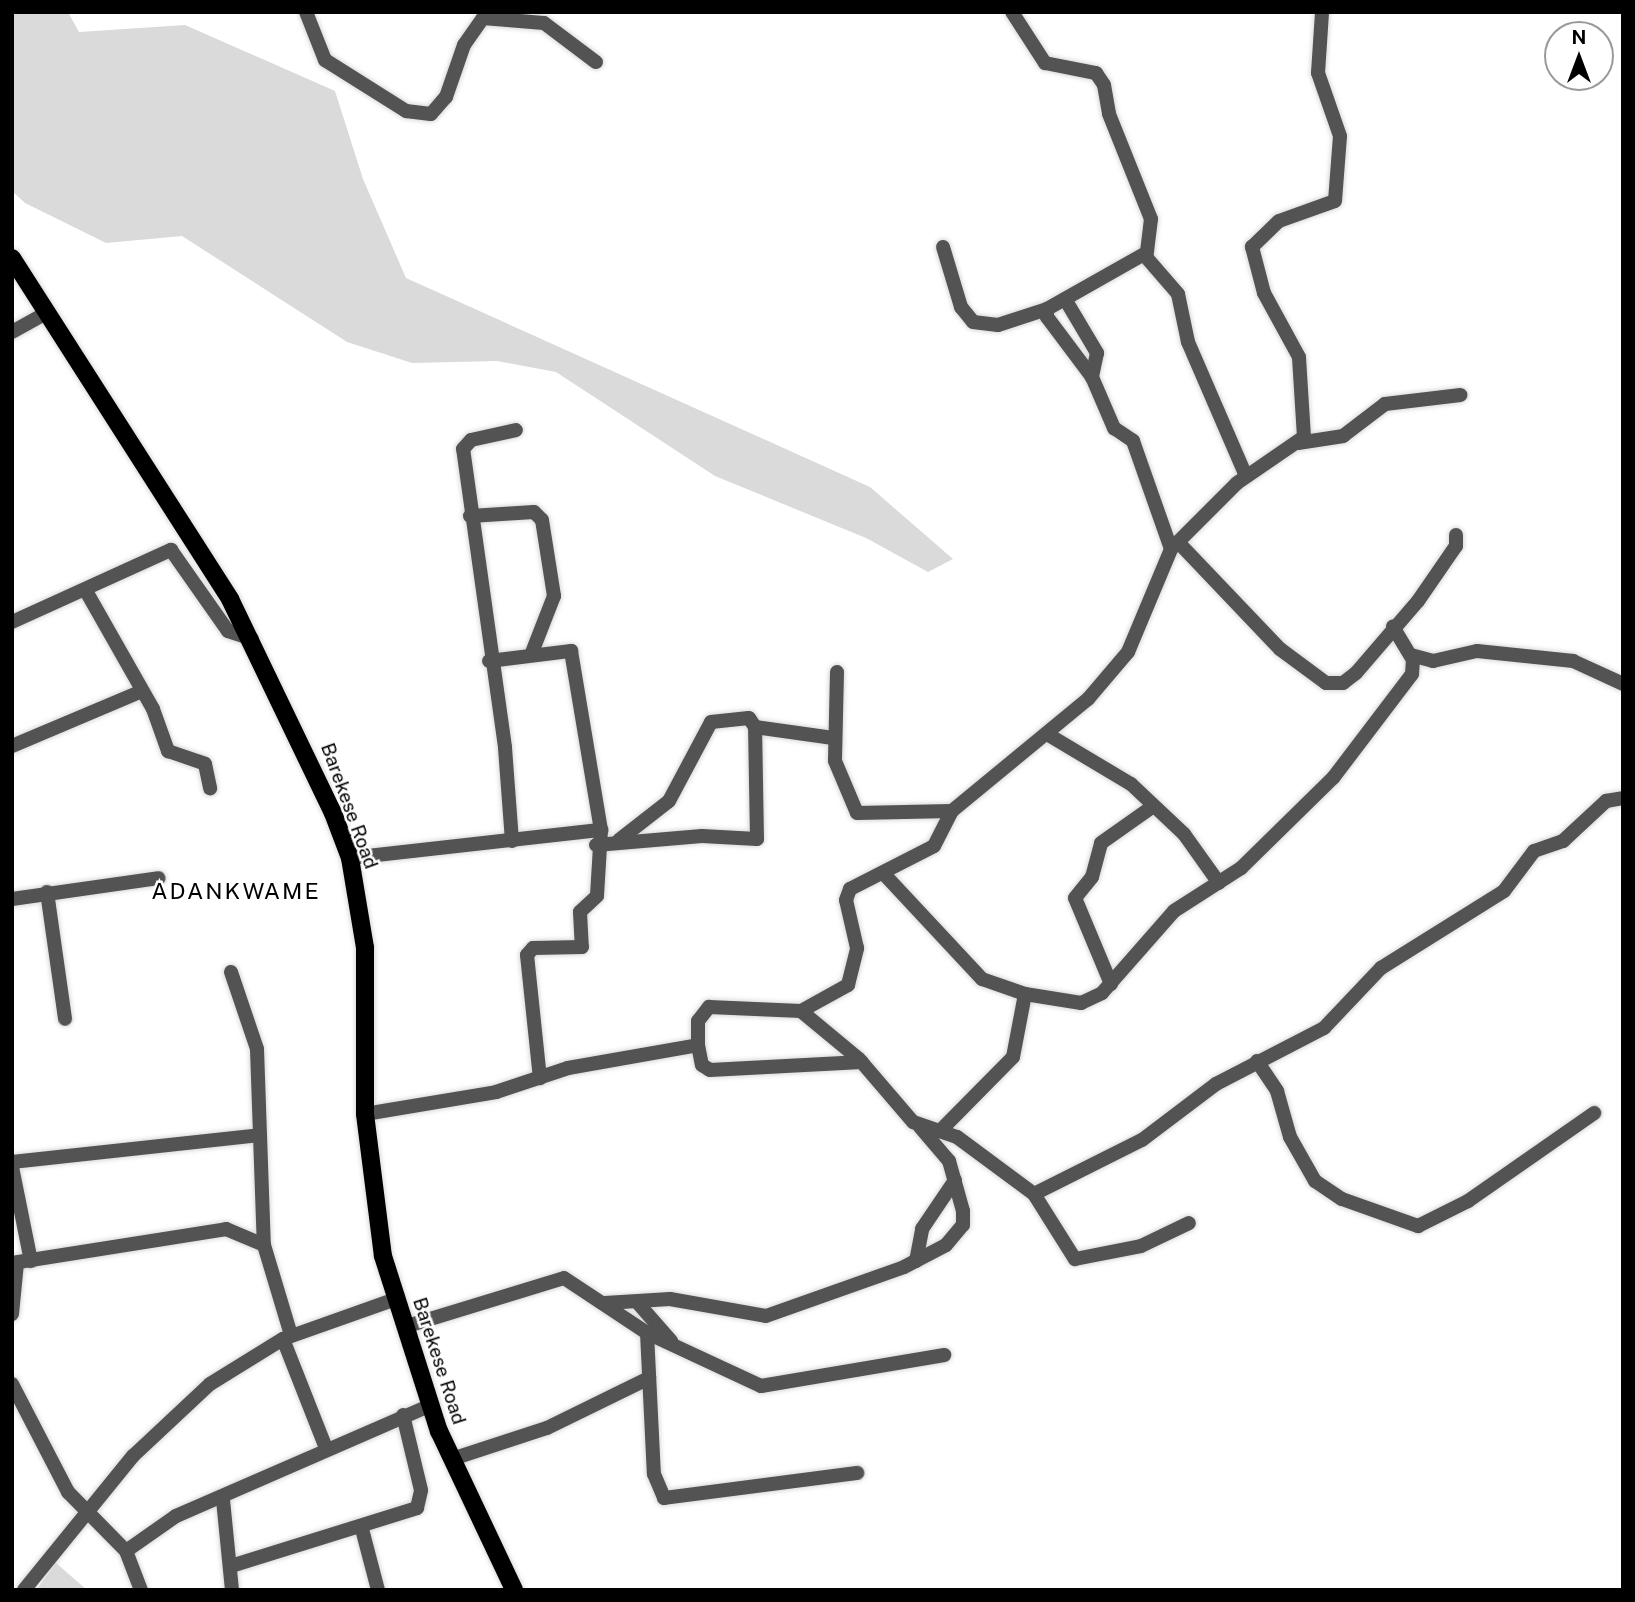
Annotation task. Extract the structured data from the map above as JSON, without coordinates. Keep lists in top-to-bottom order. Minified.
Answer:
{"streets":{"main road":["Barekese Road"]},"districts":["ADANKWAME"],"north":"top"}
